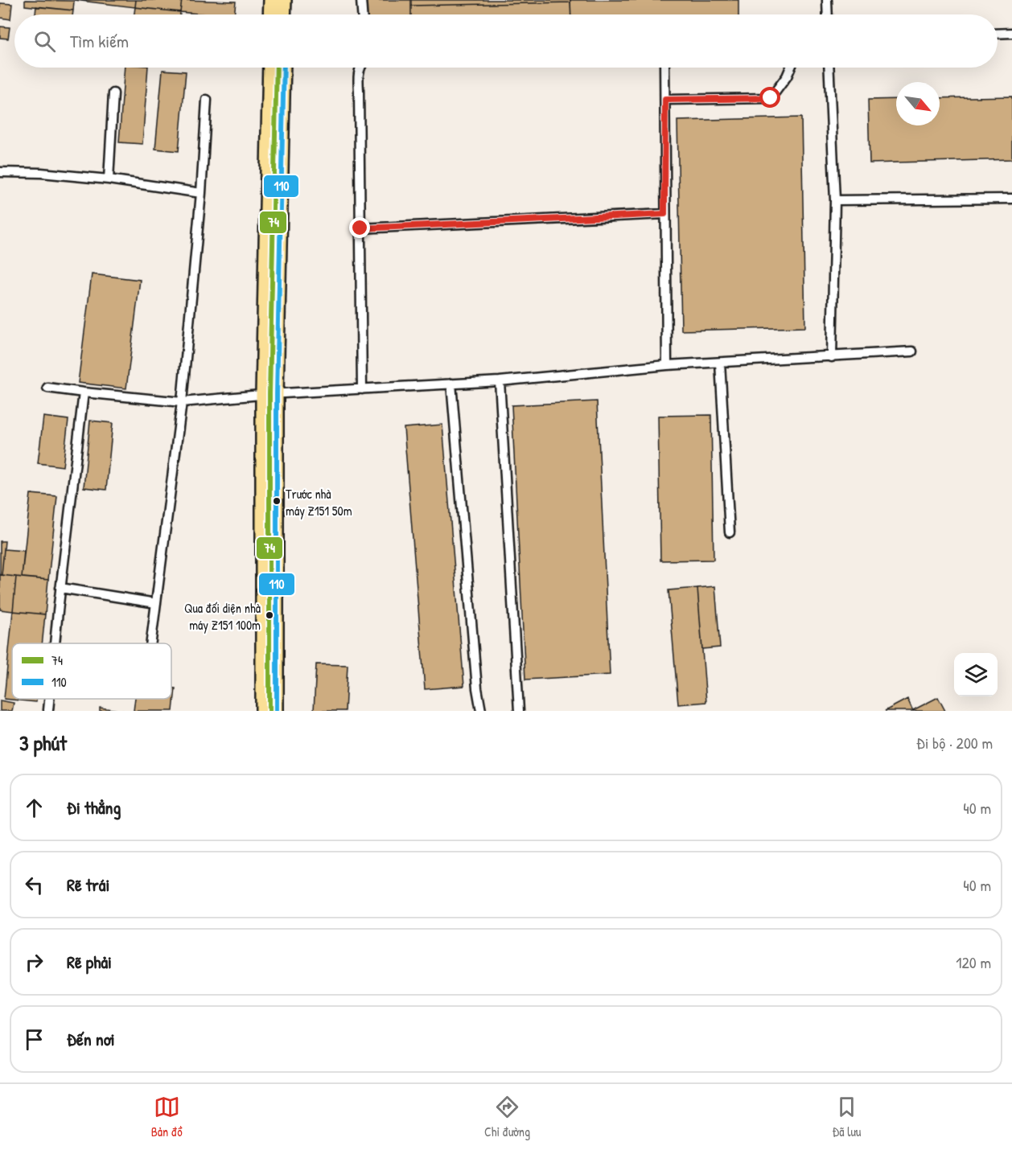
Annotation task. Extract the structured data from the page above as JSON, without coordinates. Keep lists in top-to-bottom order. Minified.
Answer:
{"places":["Trước nhà máy Z151 50m","Qua đối diện nhà máy Z151 100m"],"lines":["transit line 74","transit line 110"],"legend":["74","110"],"north":"bottom right","page":{"search":"Tìm kiếm","heading":["3 phút","Đi bộ · 200 m"],"list":[["Đi thẳng","40 m"],["Rẽ trái","40 m"],["Rẽ phải","120 m"],"Đến nơi"],"nav":["Bản đồ","Chỉ đường","Đã lưu"]}}
